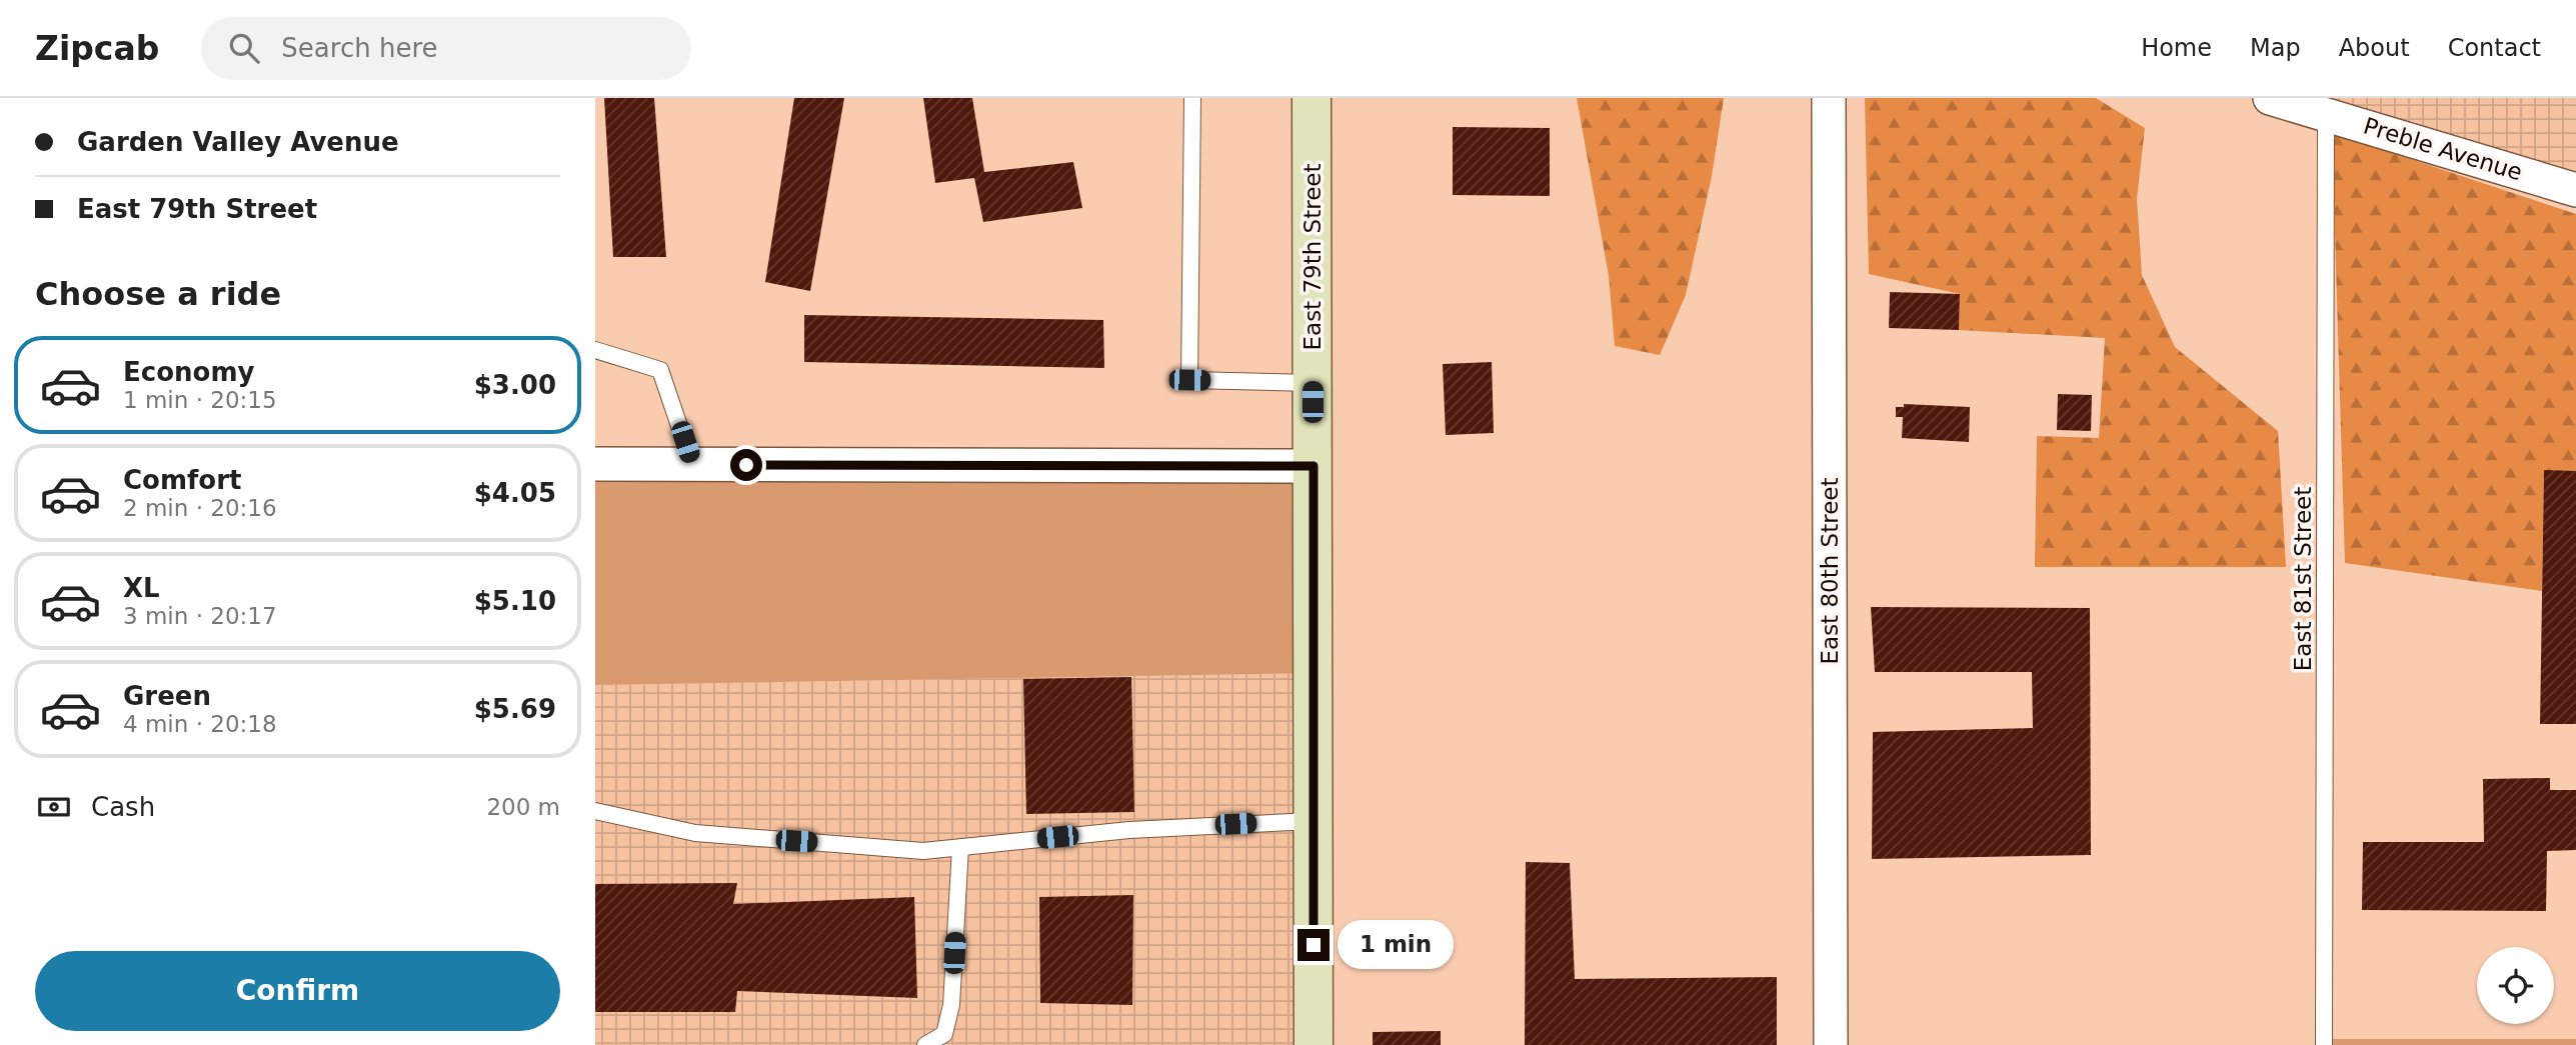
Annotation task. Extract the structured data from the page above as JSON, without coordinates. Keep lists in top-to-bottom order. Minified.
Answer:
{"streets":{"main road":["East 79th Street"],"street":["Preble Avenue","East 80th Street"],"lane":["East 81st Street"]},"crossings":[["Preble Avenue","East 81st Street"]],"page":{"header":"Zipcab","search":"Search here","nav":["Home","Map","About","Contact"],"banner":["Garden Valley Avenue","East 79th Street"],"heading":"Choose a ride","list":[{"name":"Economy","note":"1 min · 20:15","value":"$3.00"},{"name":"Comfort","note":"2 min · 20:16","value":"$4.05"},{"name":"XL","note":"3 min · 20:17","value":"$5.10"},{"name":"Green","note":"4 min · 20:18","value":"$5.69"}],"pay":["Cash","200 m"],"bubble":"1 min","buttons":"Confirm"}}
